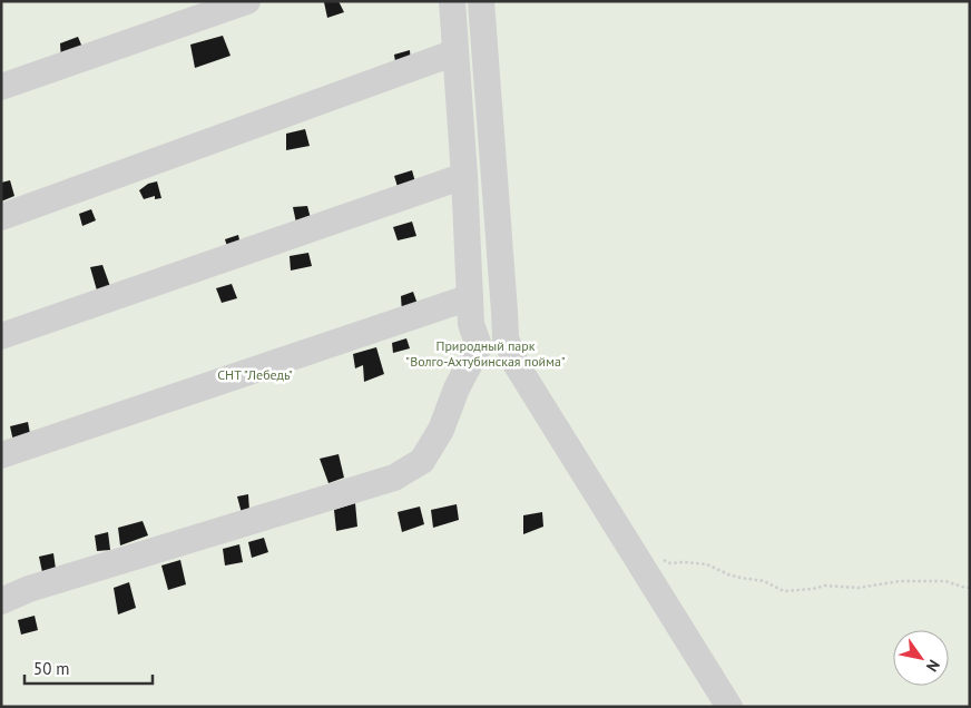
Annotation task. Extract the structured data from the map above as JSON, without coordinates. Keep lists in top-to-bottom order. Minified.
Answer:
{"parks":["Природный парк \"Волго-Ахтубинская пойма\"","СНТ \"Лебедь\""],"scale_bar":"50 m","north":"bottom right"}
